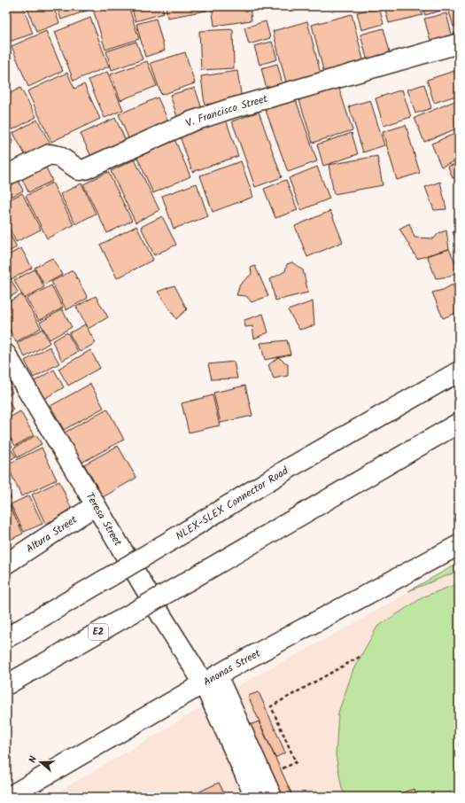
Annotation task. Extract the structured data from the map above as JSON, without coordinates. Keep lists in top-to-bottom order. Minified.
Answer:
{"streets":{"main road":["V. Francisco Street","NLEX-SLEX Connector Road","Teresa Street","Altura Street","E2","Anonas Street"]},"crossings":[["Teresa Street","Altura Street"],["Teresa Street","Anonas Street"]],"north":"left"}
